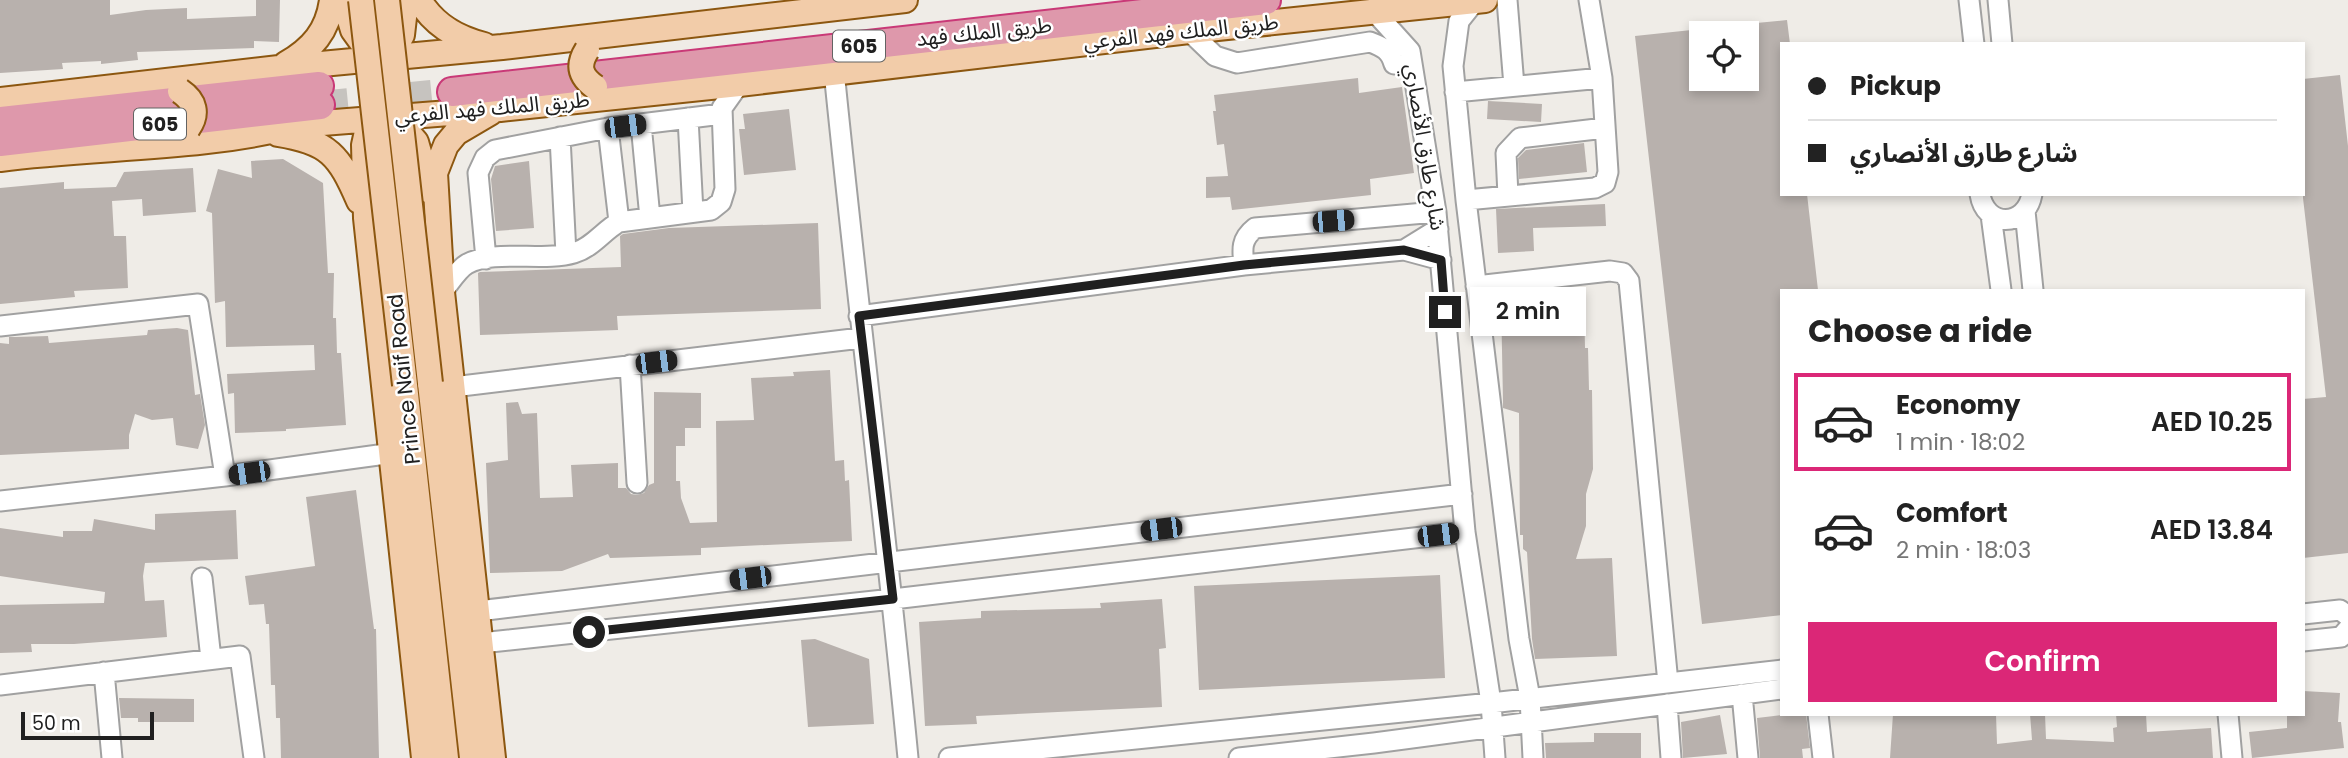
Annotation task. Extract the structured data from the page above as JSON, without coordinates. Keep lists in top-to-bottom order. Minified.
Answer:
{"streets":{"highway":["طريق الملك فهد","605"],"main road":["طريق الملك فهد الفرعي","Prince Naif Road"],"street":["شارع طارق الأنصاري"]},"crossings":[["طريق الملك فهد","طريق الملك فهد الفرعي"],["طريق الملك فهد الفرعي","605"],["طريق الملك فهد الفرعي","شارع طارق الأنصاري"]],"scale_bar":"50 m","page":{"banner":["Pickup","شارع طارق الأنصاري"],"bubble":"2 min","heading":"Choose a ride","list":[{"name":"Economy","note":"1 min · 18:02","value":"AED 10.25"},{"name":"Comfort","note":"2 min · 18:03","value":"AED 13.84"}],"buttons":"Confirm","scale":"50 m"}}
